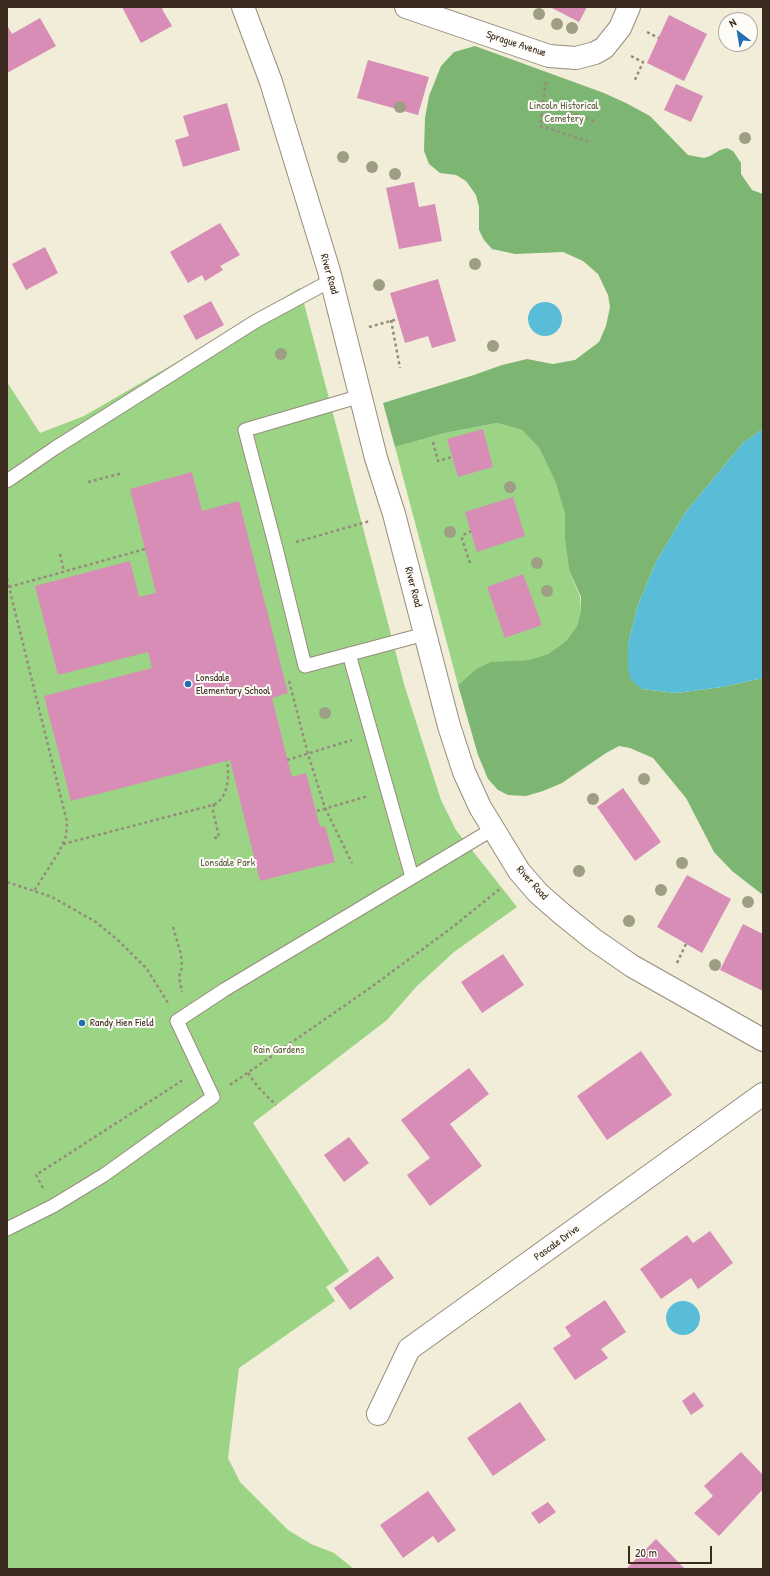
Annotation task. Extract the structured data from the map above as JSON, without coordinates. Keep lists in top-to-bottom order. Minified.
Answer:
{"streets":{"main road":["Sprague Avenue","River Road","Pascale Drive"]},"parks":["Lincoln Historical Cemetery","Lonsdale Park","Rain Gardens"],"places":["Lonsdale Elementary School","Randy Hien Field"],"scale_bar":"20 m","north":"top left"}
